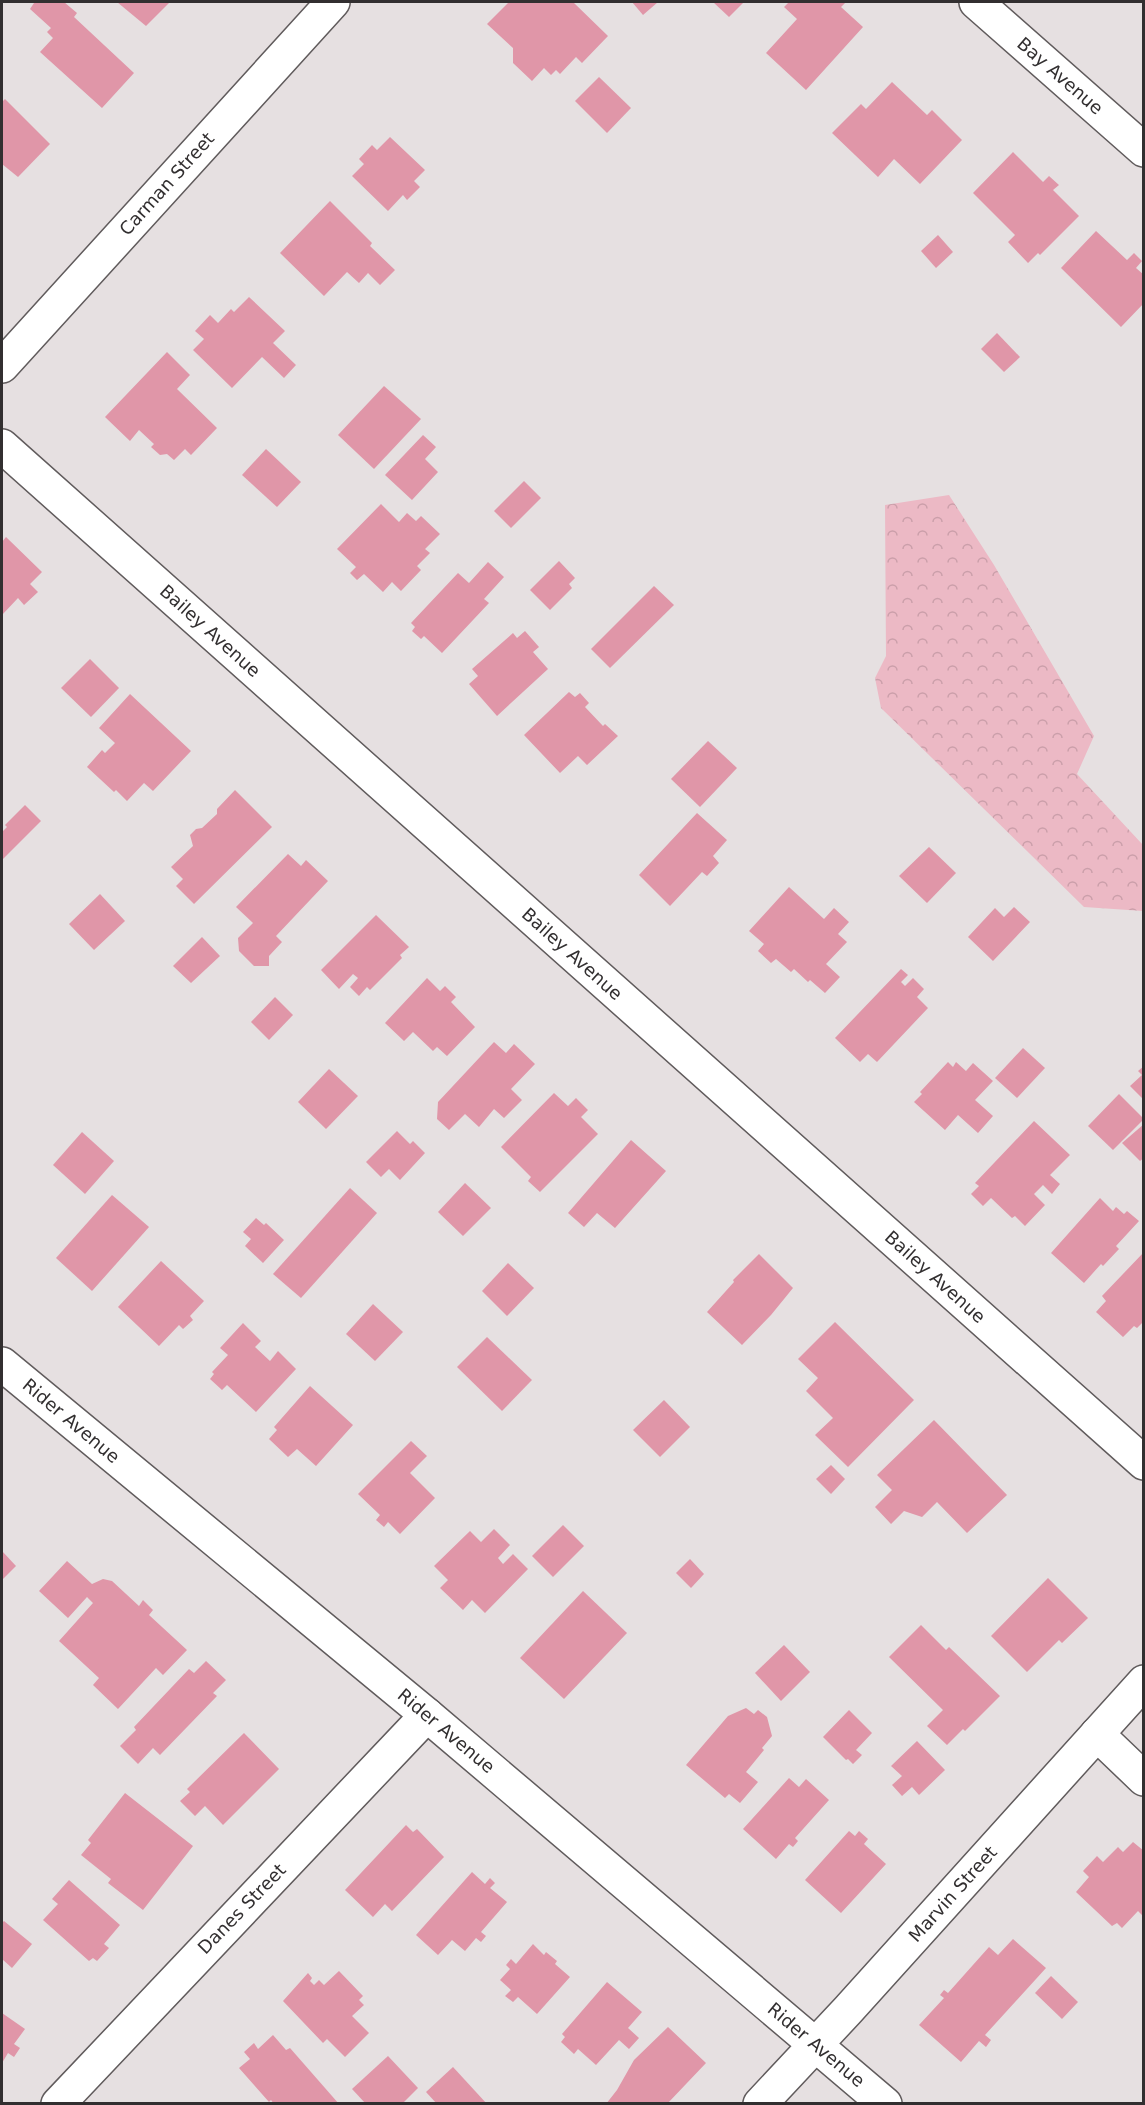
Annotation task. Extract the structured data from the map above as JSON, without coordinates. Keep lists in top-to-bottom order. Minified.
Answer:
{"streets":{"street":["Bay Avenue","Carman Street","Bailey Avenue","Rider Avenue","Marvin Street","Danes Street"]},"crossings":[["Rider Avenue","Marvin Street"],["Rider Avenue","Danes Street"]]}
